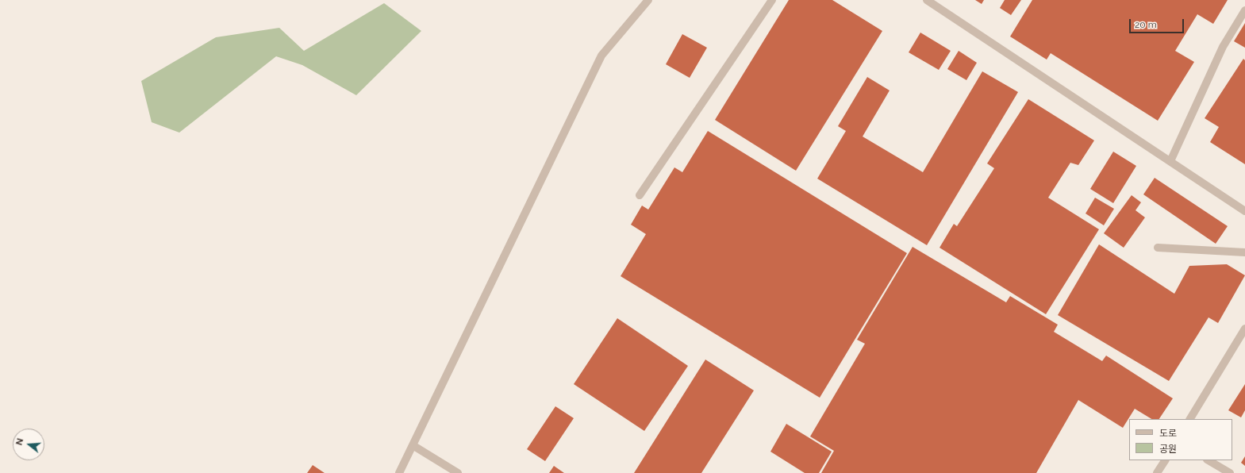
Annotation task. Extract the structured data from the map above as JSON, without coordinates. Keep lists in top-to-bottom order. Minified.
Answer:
{"legend":["도로","공원"],"scale_bar":"20 m","north":"left"}
